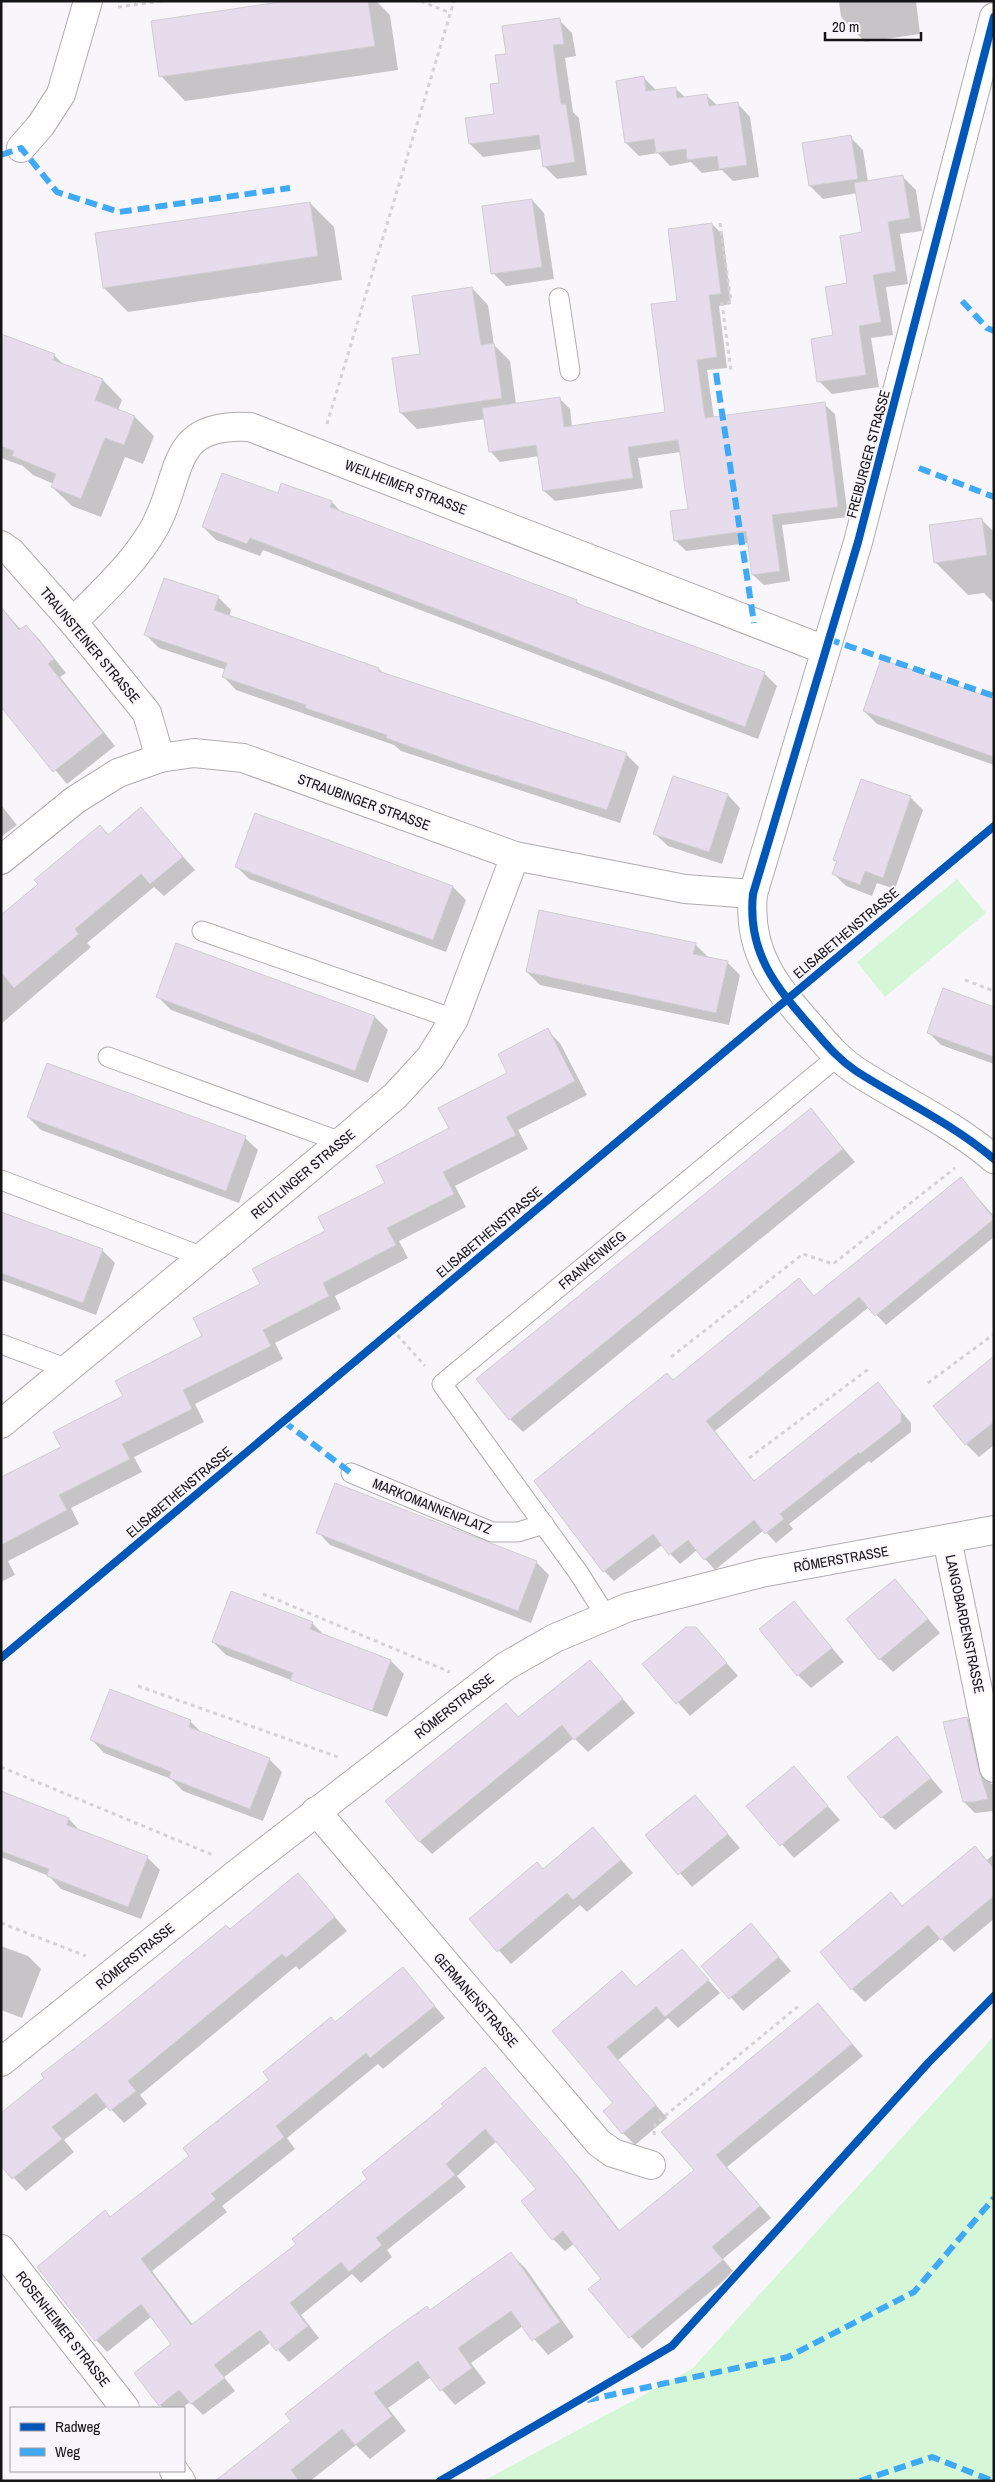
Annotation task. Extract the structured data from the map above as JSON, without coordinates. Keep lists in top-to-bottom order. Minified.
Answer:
{"streets":{"street":["FREIBURGER STRASSE","WEILHEIMER STRASSE","TRAUNSTEINER STRASSE","STRAUBINGER STRASSE","REUTLINGER STRASSE","RÖMERSTRASSE","LANGOBARDENSTRASSE","GERMANENSTRASSE","ROSENHEIMER STRASSE"],"lane":["FRANKENWEG","MARKOMANNENPLATZ"],"cycle path":["ELISABETHENSTRASSE"]},"crossings":[["FREIBURGER STRASSE","WEILHEIMER STRASSE"],["FREIBURGER STRASSE","STRAUBINGER STRASSE"],["FREIBURGER STRASSE","ELISABETHENSTRASSE"],["FREIBURGER STRASSE","FRANKENWEG"],["WEILHEIMER STRASSE","TRAUNSTEINER STRASSE"],["TRAUNSTEINER STRASSE","STRAUBINGER STRASSE"],["STRAUBINGER STRASSE","REUTLINGER STRASSE"],["RÖMERSTRASSE","LANGOBARDENSTRASSE"],["RÖMERSTRASSE","GERMANENSTRASSE"]],"legend":["Radweg","Weg"],"scale_bar":"20 m"}
